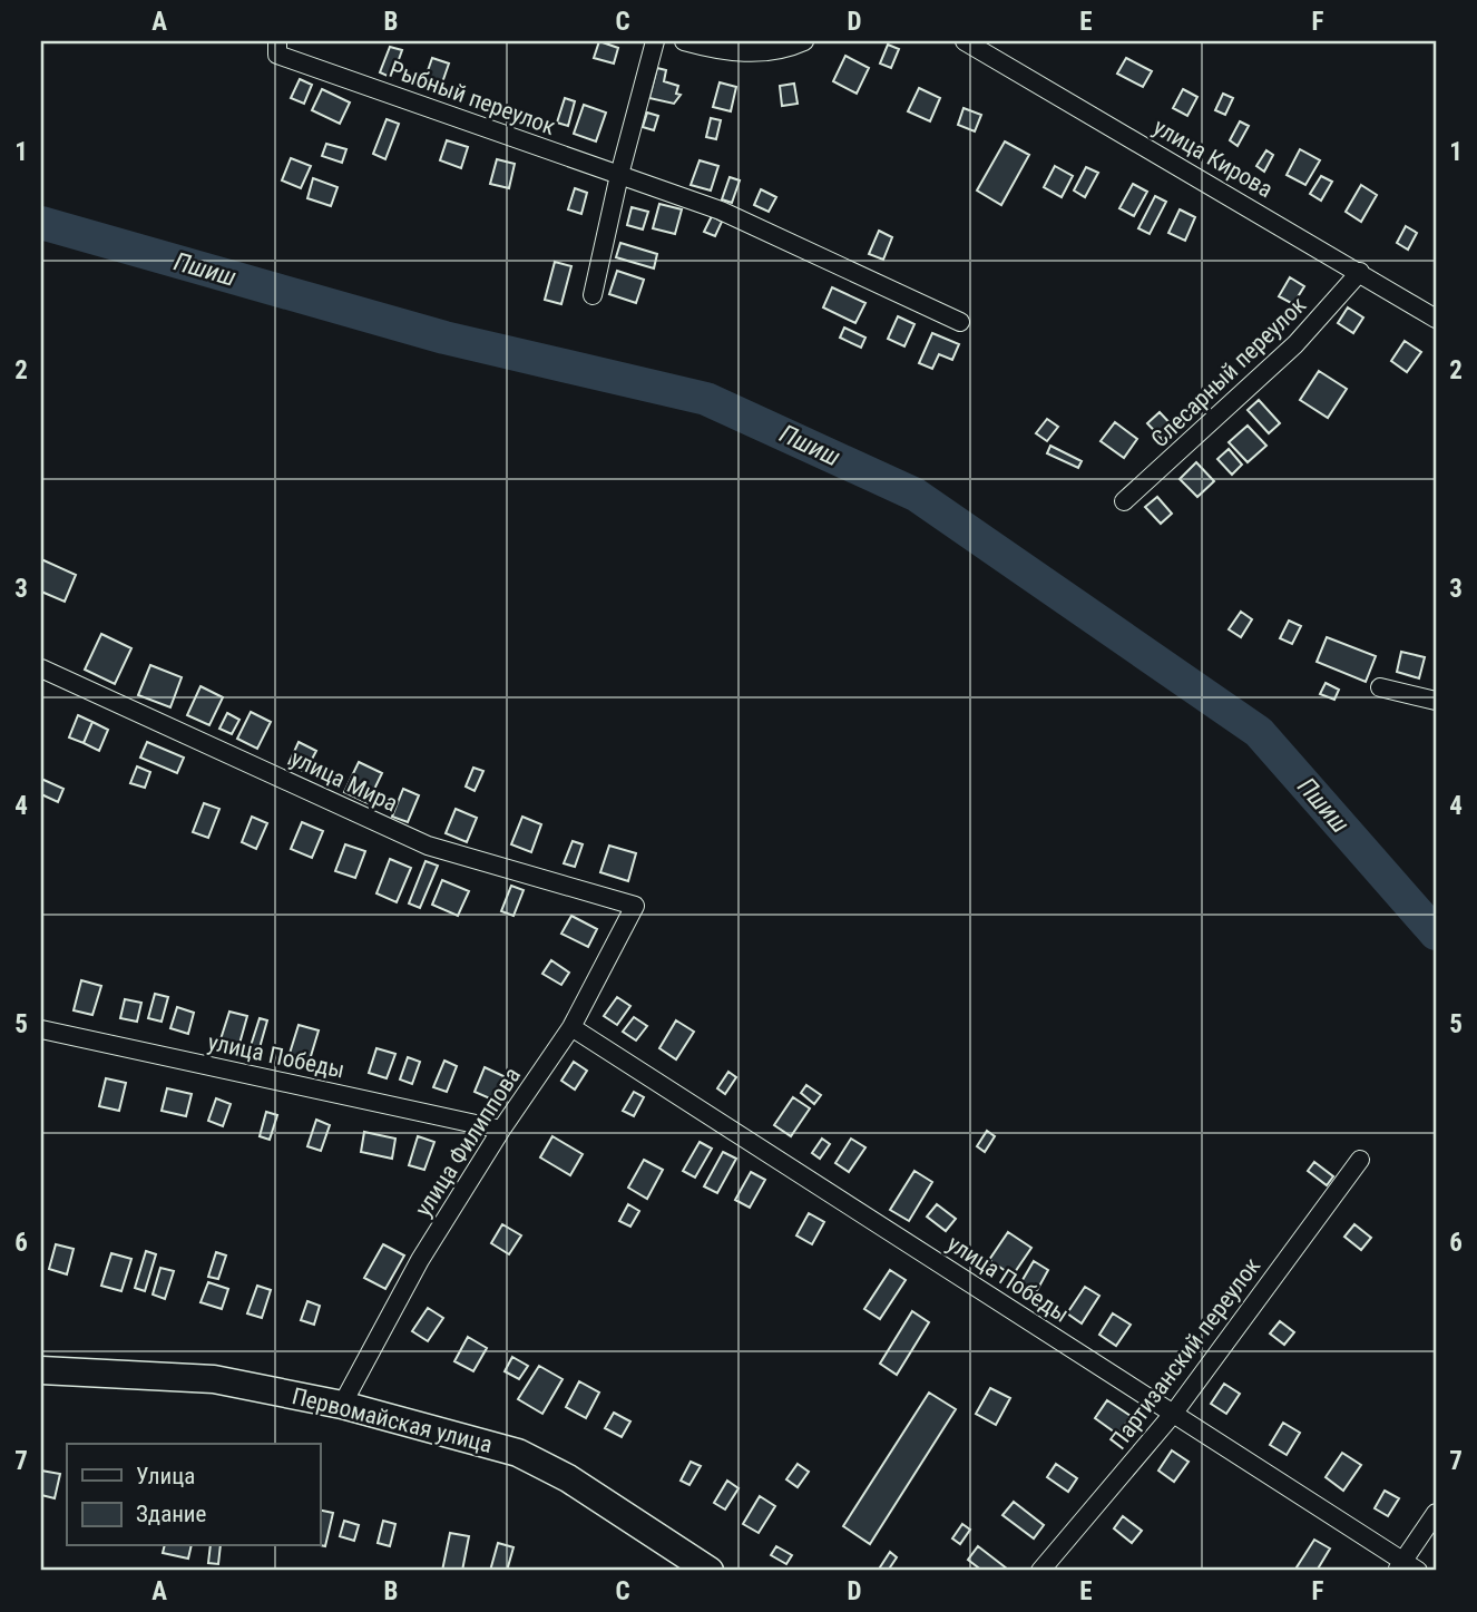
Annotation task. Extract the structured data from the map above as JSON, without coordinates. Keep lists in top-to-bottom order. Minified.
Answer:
{"streets":{"main road":["Первомайская улица"],"street":["Рыбный переулок","улица Кирова","Слесарный переулок","улица Мира","улица Победы","улица Филиппова","Партизанский переулок"]},"crossings":[["улица Кирова","Слесарный переулок"],["улица Мира","улица Филиппова"],["улица Победы","улица Филиппова"],["улица Победы","Партизанский переулок"],["улица Филиппова","Первомайская улица"]],"water":["Пшиш"],"legend":["Улица","Здание"],"grid":{"columns":["A","B","C","D","E","F"],"rows":["1","2","3","4","5","6","7"]}}
